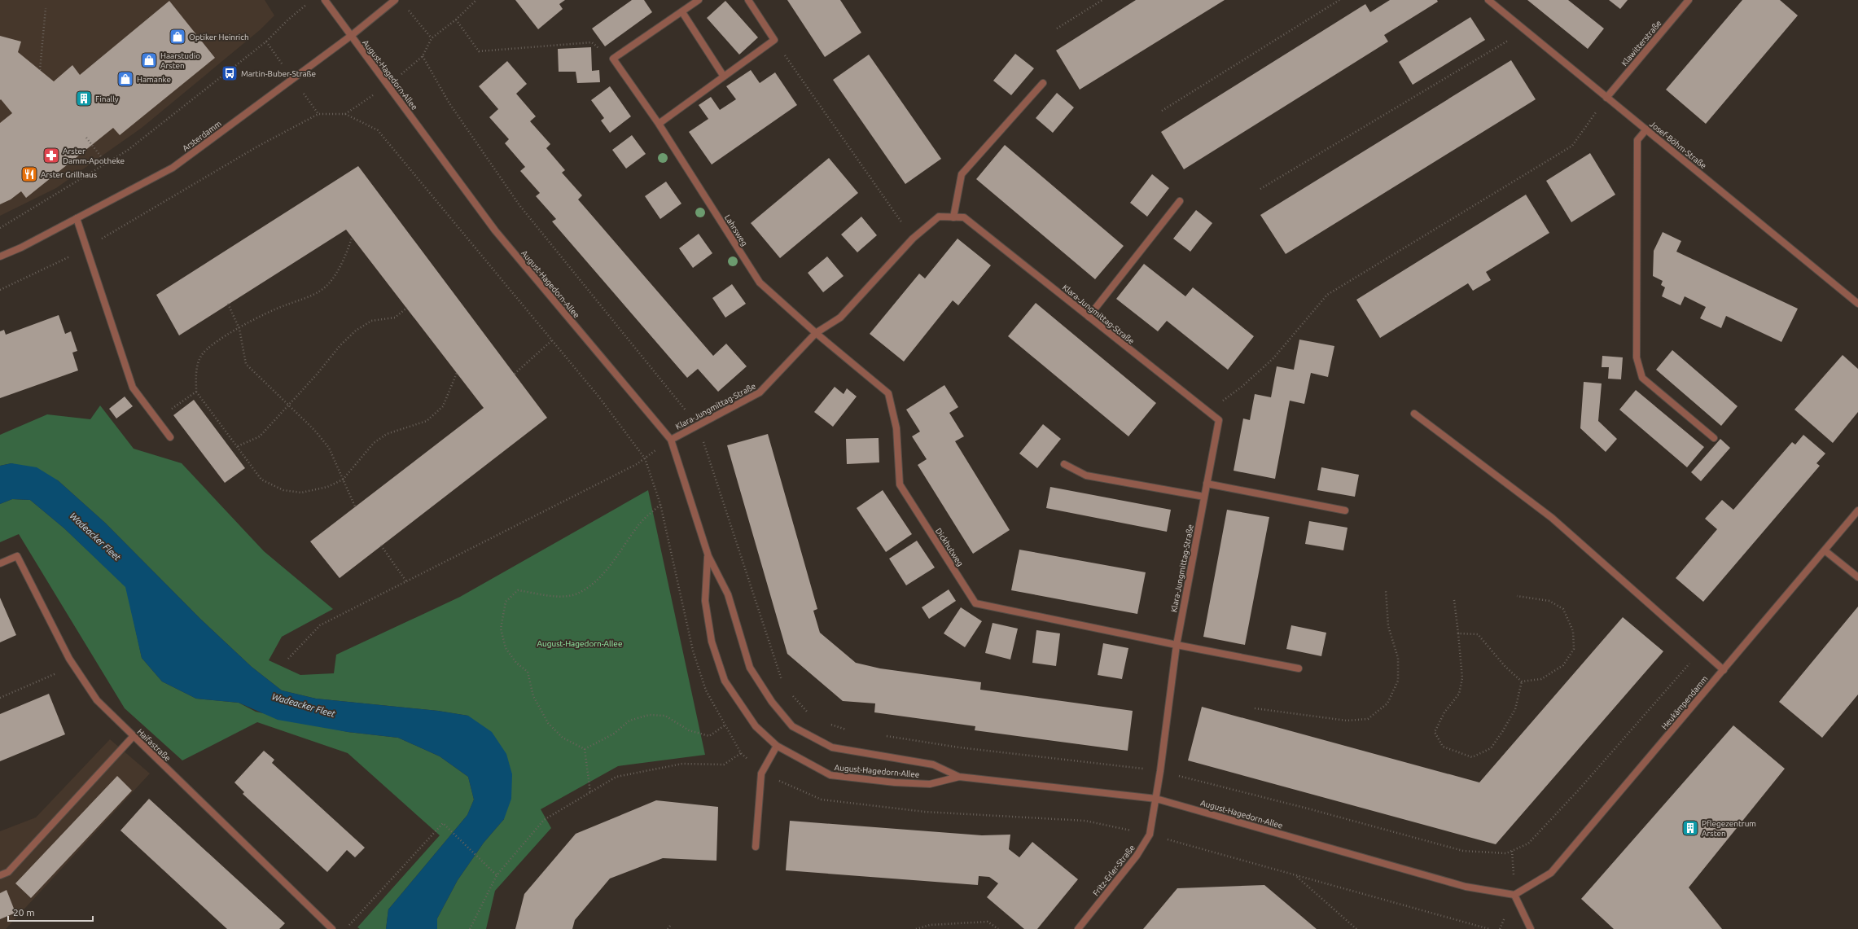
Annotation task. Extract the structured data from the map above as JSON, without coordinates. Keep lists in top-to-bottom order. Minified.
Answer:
{"streets":{"street":["Klawitterstraße","August-Hagedorn-Allee","Arsterdamm","Josef-Böhm-Straße","Lahrsweg","Klara-Jungmittag-Straße","Dickhutweg","Heukämpendamm","Haifastraße","Fritz-Erler-Straße"]},"crossings":[["Klawitterstraße","Josef-Böhm-Straße"],["August-Hagedorn-Allee","Arsterdamm"],["August-Hagedorn-Allee","Klara-Jungmittag-Straße"],["August-Hagedorn-Allee","Heukämpendamm"],["August-Hagedorn-Allee","Fritz-Erler-Straße"],["Lahrsweg","Klara-Jungmittag-Straße"],["Lahrsweg","Dickhutweg"],["Klara-Jungmittag-Straße","Dickhutweg"],["Klara-Jungmittag-Straße","Fritz-Erler-Straße"]],"water":["Wadeacker Fleet"],"parks":["August-Hagedorn-Allee"],"places":{"shop":["Optiker Heinrich","Haarstudio Arsten","Hamanke"],"bus stop":["Martin-Buber-Straße"],"building":["Finally","Pflegezentrum Arsten"],"pharmacy":["Arster Damm-Apotheke"],"restaurant":["Arster Grillhaus"]},"scale_bar":"20 m"}
